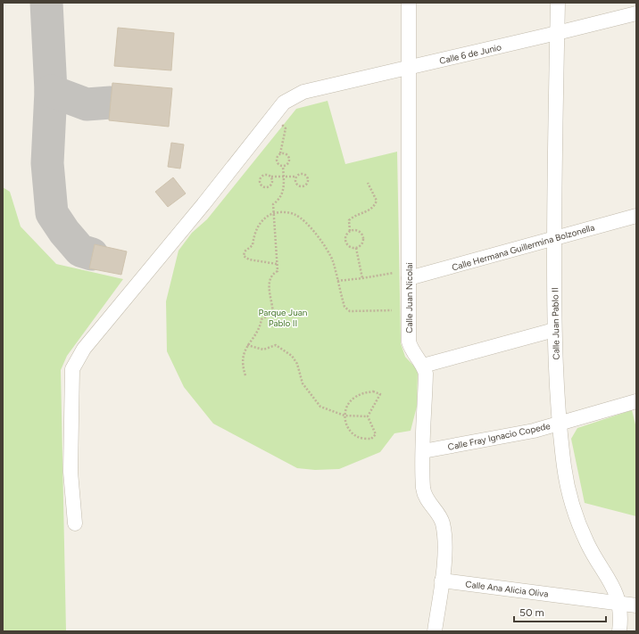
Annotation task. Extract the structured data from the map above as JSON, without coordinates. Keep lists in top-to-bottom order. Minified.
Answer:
{"streets":{"street":["Calle 6 de Junio","Calle Hermana Guillermina Bolzonella","Calle Juan Nicolai","Calle Juan Pablo II","Calle Fray Ignacio Copede","Calle Ana Alicia Oliva"]},"crossings":[["Calle 6 de Junio","Calle Juan Nicolai"],["Calle 6 de Junio","Calle Juan Pablo II"],["Calle Hermana Guillermina Bolzonella","Calle Juan Nicolai"],["Calle Hermana Guillermina Bolzonella","Calle Juan Pablo II"],["Calle Juan Pablo II","Calle Fray Ignacio Copede"],["Calle Juan Pablo II","Calle Ana Alicia Oliva"]],"parks":["Parque Juan Pablo II"],"scale_bar":"50 m"}
